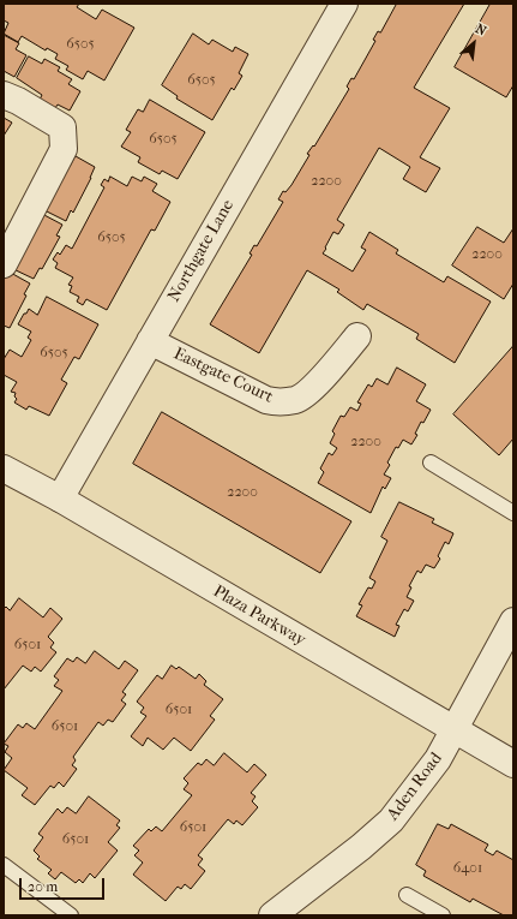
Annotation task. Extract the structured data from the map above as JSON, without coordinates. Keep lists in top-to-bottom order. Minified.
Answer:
{"streets":{"street":["Northgate Lane","Eastgate Court","Plaza Parkway","Aden Road"]},"crossings":[["Northgate Lane","Eastgate Court"],["Northgate Lane","Plaza Parkway"],["Plaza Parkway","Aden Road"]],"house_numbers":["6505","6505","6505","2200","6505","2200","6505","2200","2200","6501","6501","6501","6501","6501","6401"],"scale_bar":"20 m","north":"top right"}
